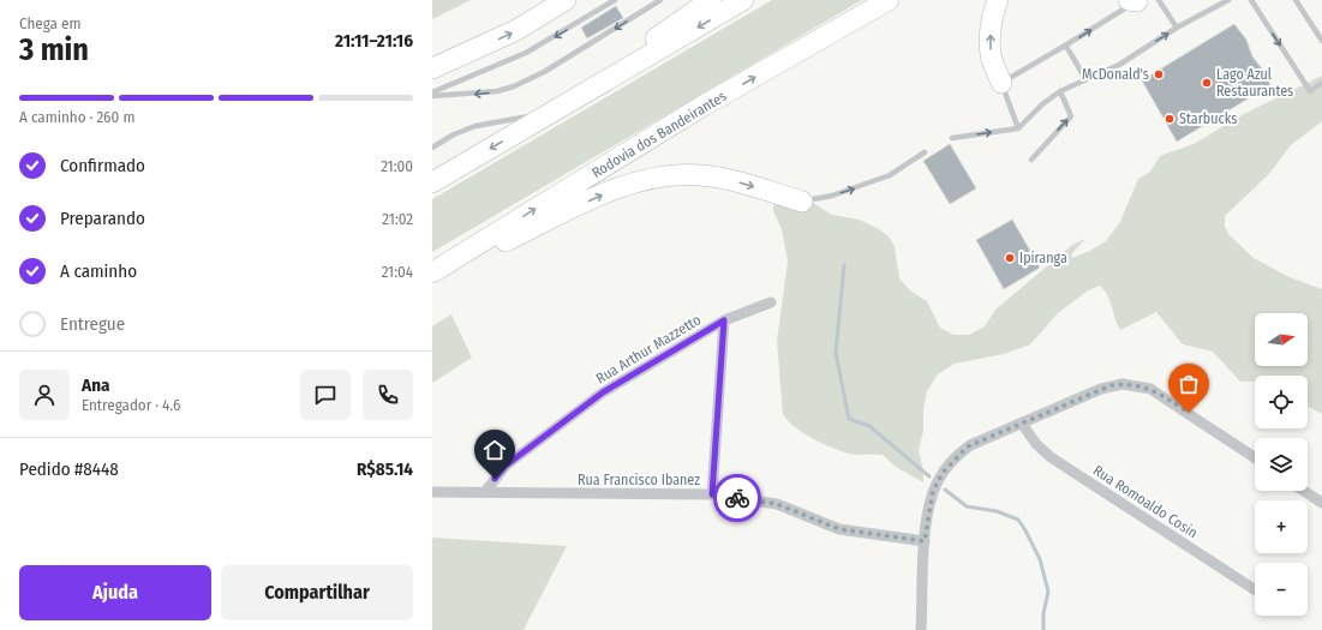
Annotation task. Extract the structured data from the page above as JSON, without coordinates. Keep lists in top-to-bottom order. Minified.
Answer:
{"streets":{"highway":["Rodovia dos Bandeirantes"],"street":["Rua Arthur Mazzetto","Rua Francisco Ibanez","Rua Romoaldo Cosin"]},"crossings":[["Rua Arthur Mazzetto","Rua Francisco Ibanez"]],"places":["McDonald's","Lago Azul Restaurantes","Starbucks","Ipiranga"],"north":"right","page":{"heading":["3 min","Chega em","21:11–21:16"],"panel":["Ana","Entregador · 4.6","Pedido #8448","R$85.14"],"bar":"A caminho · 260 m","list":[["Confirmado","21:00"],["Preparando","21:02"],["A caminho","21:04"],"Entregue"],"map_buttons":["+","−"],"buttons":["Ajuda","Compartilhar"]}}
